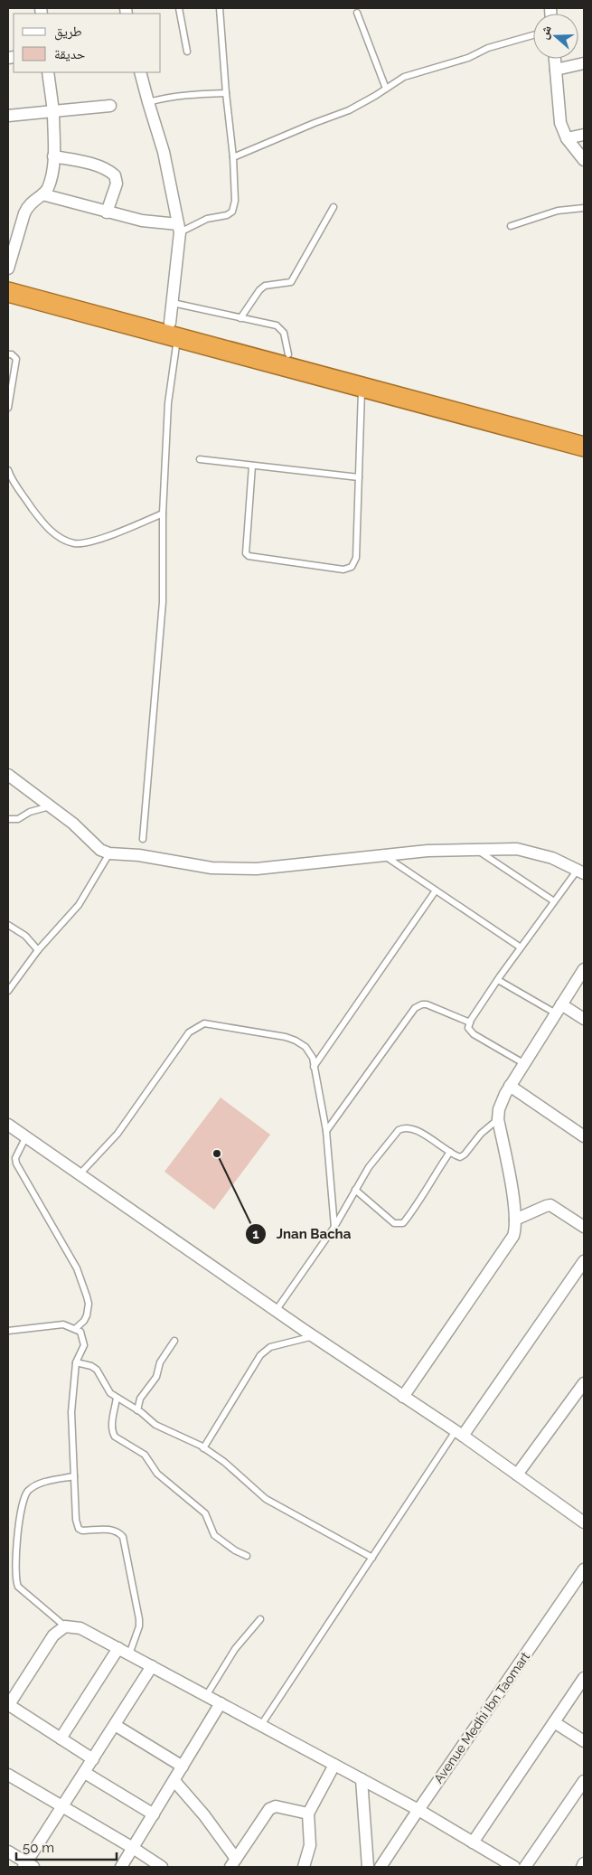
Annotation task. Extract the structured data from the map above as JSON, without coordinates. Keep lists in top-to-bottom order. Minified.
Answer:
{"streets":{"street":["Avenue Medhi Ibn Taomart"]},"places":["Jnan Bacha"],"legend":["طريق","حديقة"],"scale_bar":"50 m","north":"left"}
